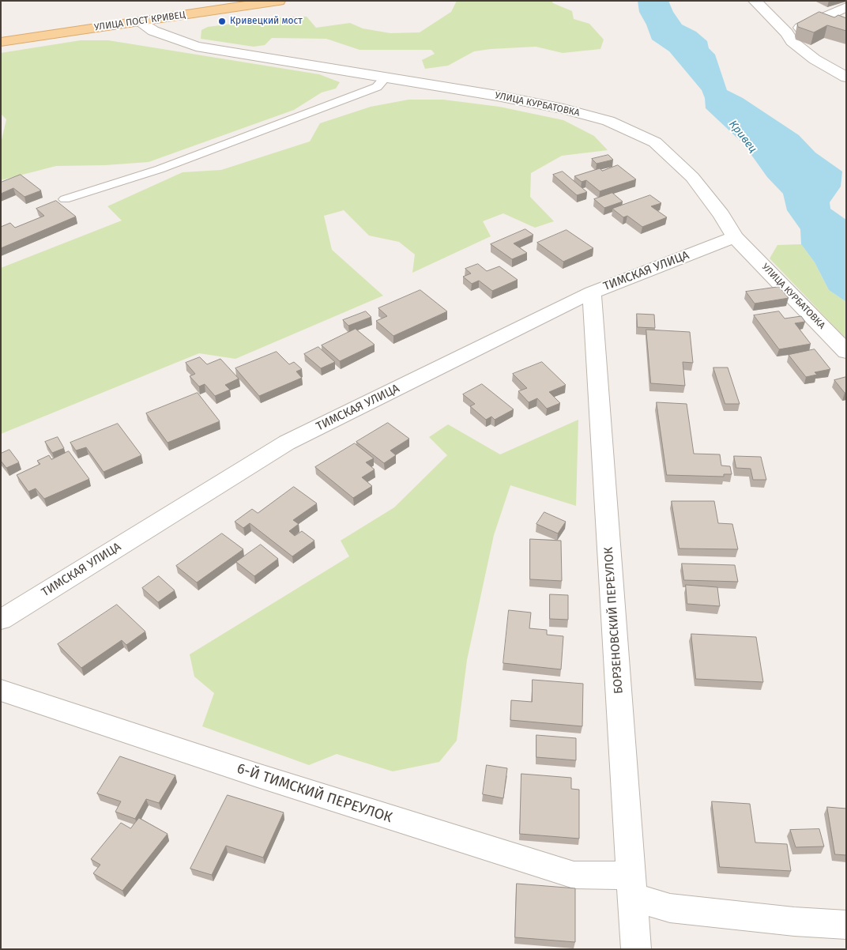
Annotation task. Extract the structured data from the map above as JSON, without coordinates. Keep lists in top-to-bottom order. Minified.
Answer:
{"streets":{"main road":["УЛИЦА ПОСТ КРИВЕЦ"],"street":["УЛИЦА КУРБАТОВКА","ТИМСКАЯ УЛИЦА","БОРЗЕНОВСКИЙ ПЕРЕУЛОК","6-Й ТИМСКИЙ ПЕРЕУЛОК"]},"crossings":[["УЛИЦА ПОСТ КРИВЕЦ","УЛИЦА КУРБАТОВКА"],["УЛИЦА КУРБАТОВКА","ТИМСКАЯ УЛИЦА"],["ТИМСКАЯ УЛИЦА","БОРЗЕНОВСКИЙ ПЕРЕУЛОК"],["БОРЗЕНОВСКИЙ ПЕРЕУЛОК","6-Й ТИМСКИЙ ПЕРЕУЛОК"]],"water":["Кривец"],"places":["Кривецкий мост"]}
